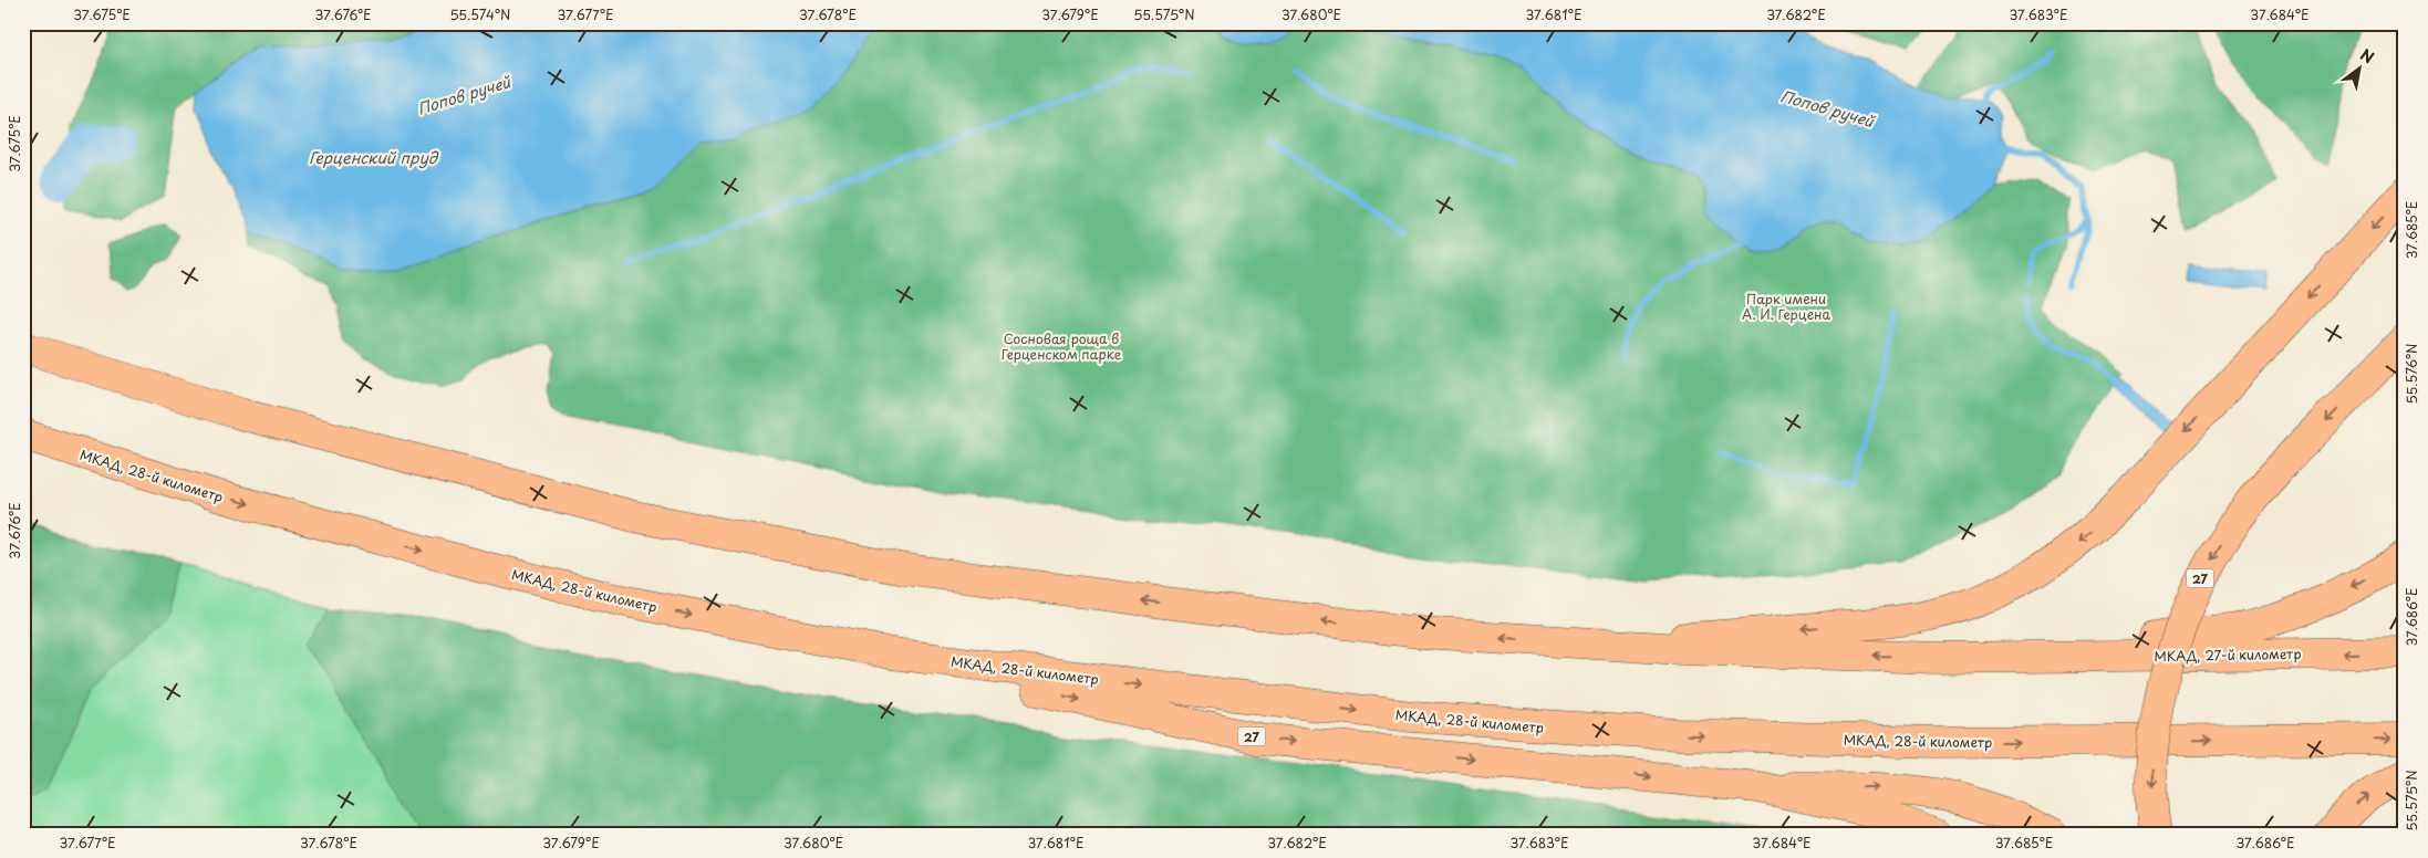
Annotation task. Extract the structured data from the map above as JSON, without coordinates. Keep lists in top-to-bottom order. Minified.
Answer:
{"streets":{"main road":["МКАД, 28-й километр","27","МКАД, 27-й километр"]},"crossings":[["МКАД, 28-й километр","27"]],"water":["Попов ручей","Герценский пруд"],"parks":["Парк имени А. И. Герцена","Сосновая роща в Герценском парке"],"north":"top right","coordinates":["37.675°E","37.676°E","55.574°N","37.677°E","37.678°E","37.679°E","55.575°N","37.680°E","37.681°E","37.682°E","37.683°E","37.684°E","37.685°E","55.576°N","37.686°E"]}
